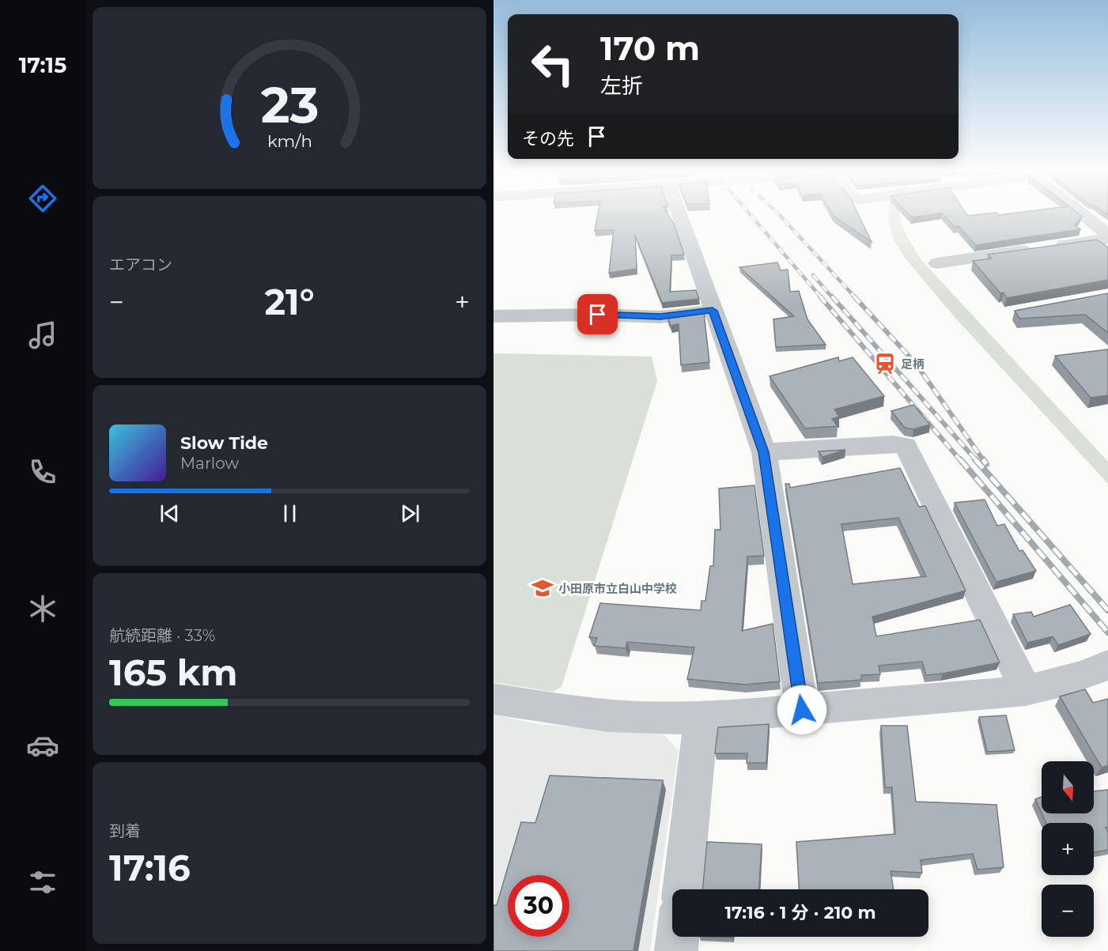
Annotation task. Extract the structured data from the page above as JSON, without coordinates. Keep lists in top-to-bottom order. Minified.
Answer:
{"places":{"station":["足柄"],"school or university":["小田原市立白山中学校"]},"north":"bottom","page":{"tabs":"17:15","turn":["170 m","左折"],"then":"その先","tile":["エアコン",["航続距離 · 33%","165 km"],["到着","17:16"]],"heat":["−","21°","+"],"song":["Slow Tide","Marlow"],"map_buttons":["+","−"],"limit":"30","trip":"17:16 · 1 分 · 210 m","gauge":["23","km/h"]}}
